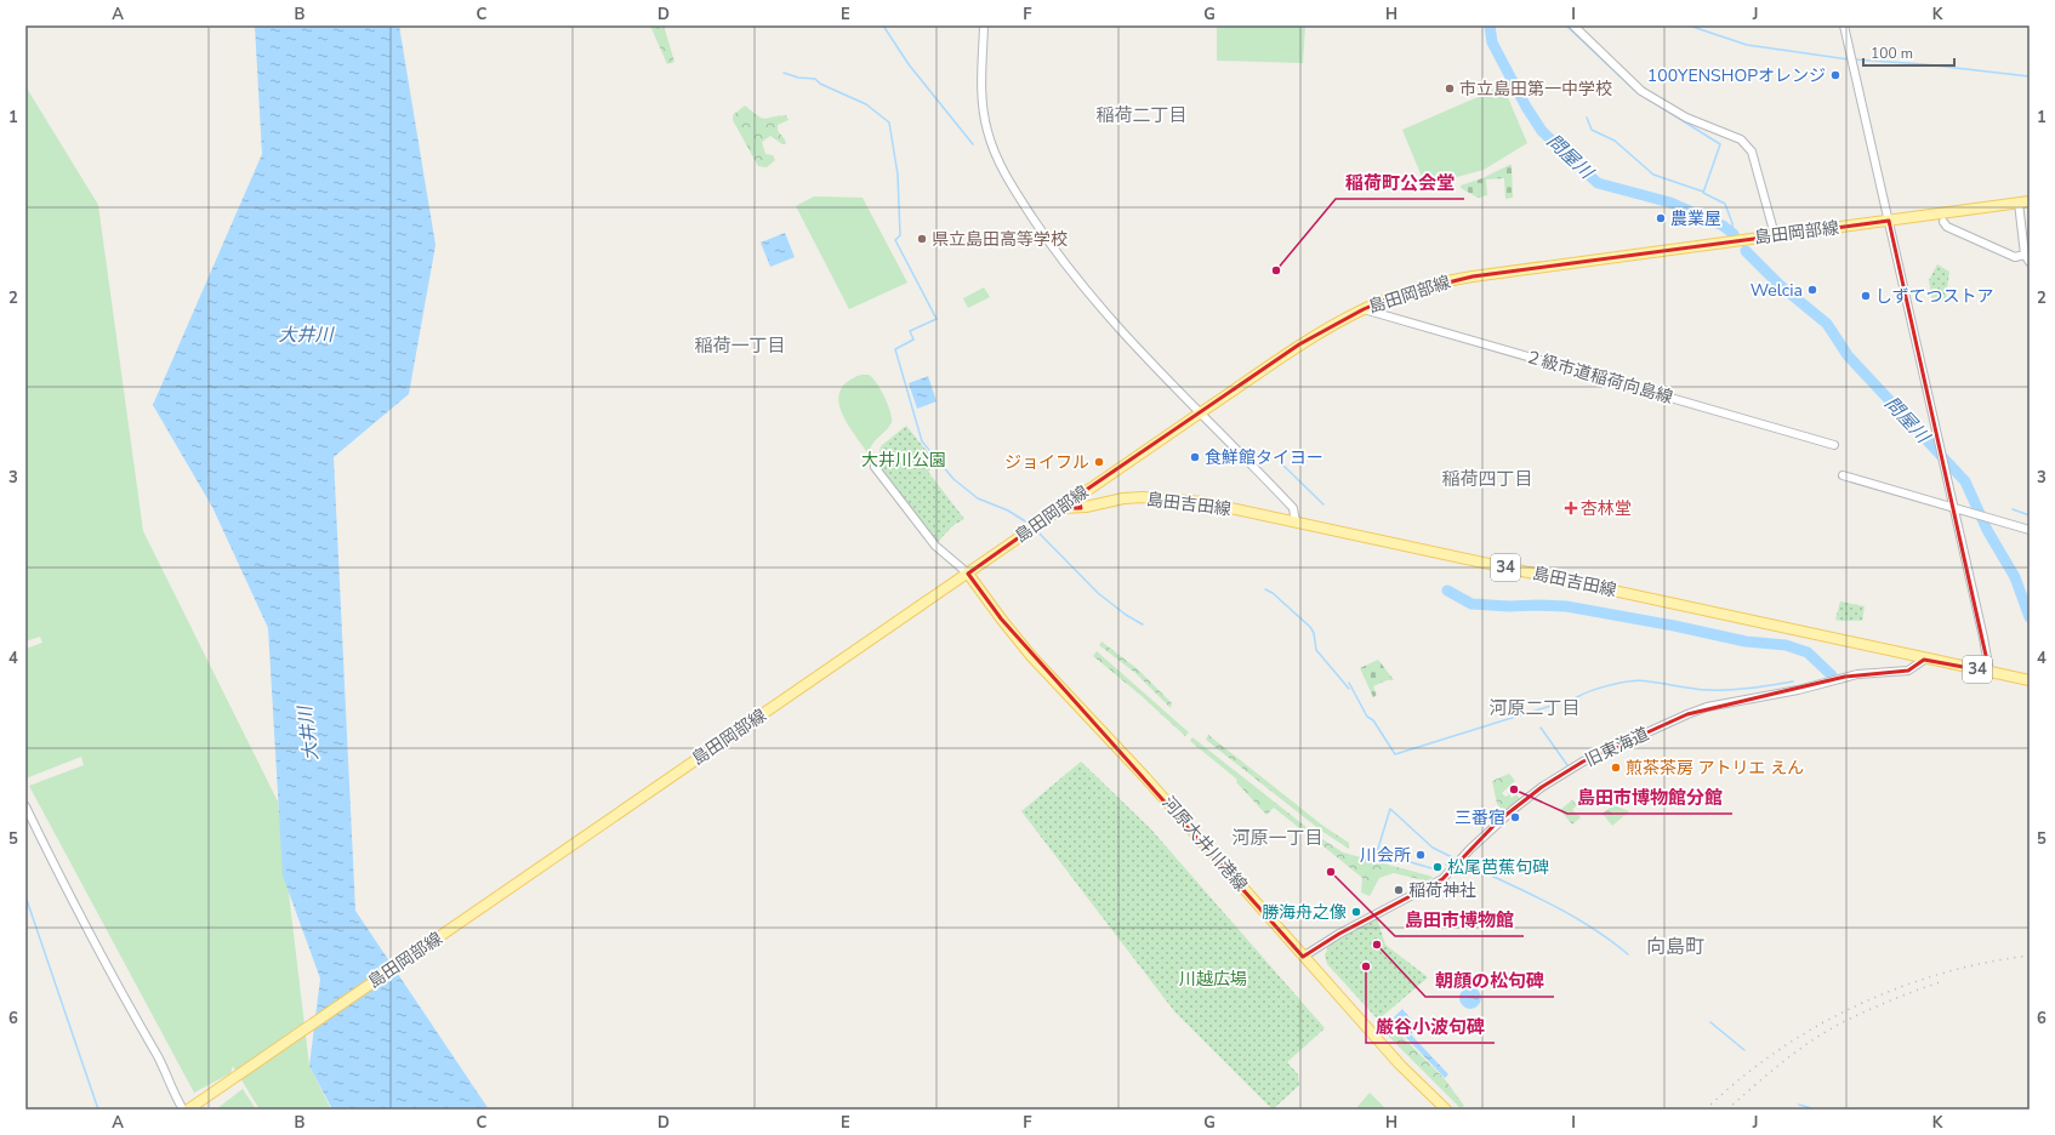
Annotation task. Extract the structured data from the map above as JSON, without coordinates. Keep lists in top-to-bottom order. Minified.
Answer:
{"streets":{"main road":["島田岡部線","島田吉田線","34","河原大井川港線"],"street":["２級市道稲荷向島線","旧東海道"]},"crossings":[["島田岡部線","２級市道稲荷向島線"],["島田岡部線","島田吉田線"],["島田岡部線","河原大井川港線"],["島田吉田線","旧東海道"],["旧東海道","河原大井川港線"]],"districts":["稲荷二丁目","稲荷一丁目","稲荷四丁目","河原二丁目","河原一丁目","向島町"],"water":["問屋川","大井川"],"parks":["大井川公園","川越広場"],"places":{"other":["100YENSHOPオレンジ","市立島田第一中学校","農業屋","県立島田高等学校","稲荷町公会堂","Welcia","しずてつストア","食鮮館タイヨー","ジョイフル","煎茶茶房 アトリエ えん","島田市博物館分館","三番宿","川会所","松尾芭蕉句碑","島田市博物館","稲荷神社","勝海舟之像","朝顔の松句碑","厳谷小波句碑"],"health":["杏林堂"]},"scale_bar":"100 m","grid":{"columns":["A","B","C","D","E","F","G","H","I","J","K"],"rows":["1","2","3","4","5","6"]}}
